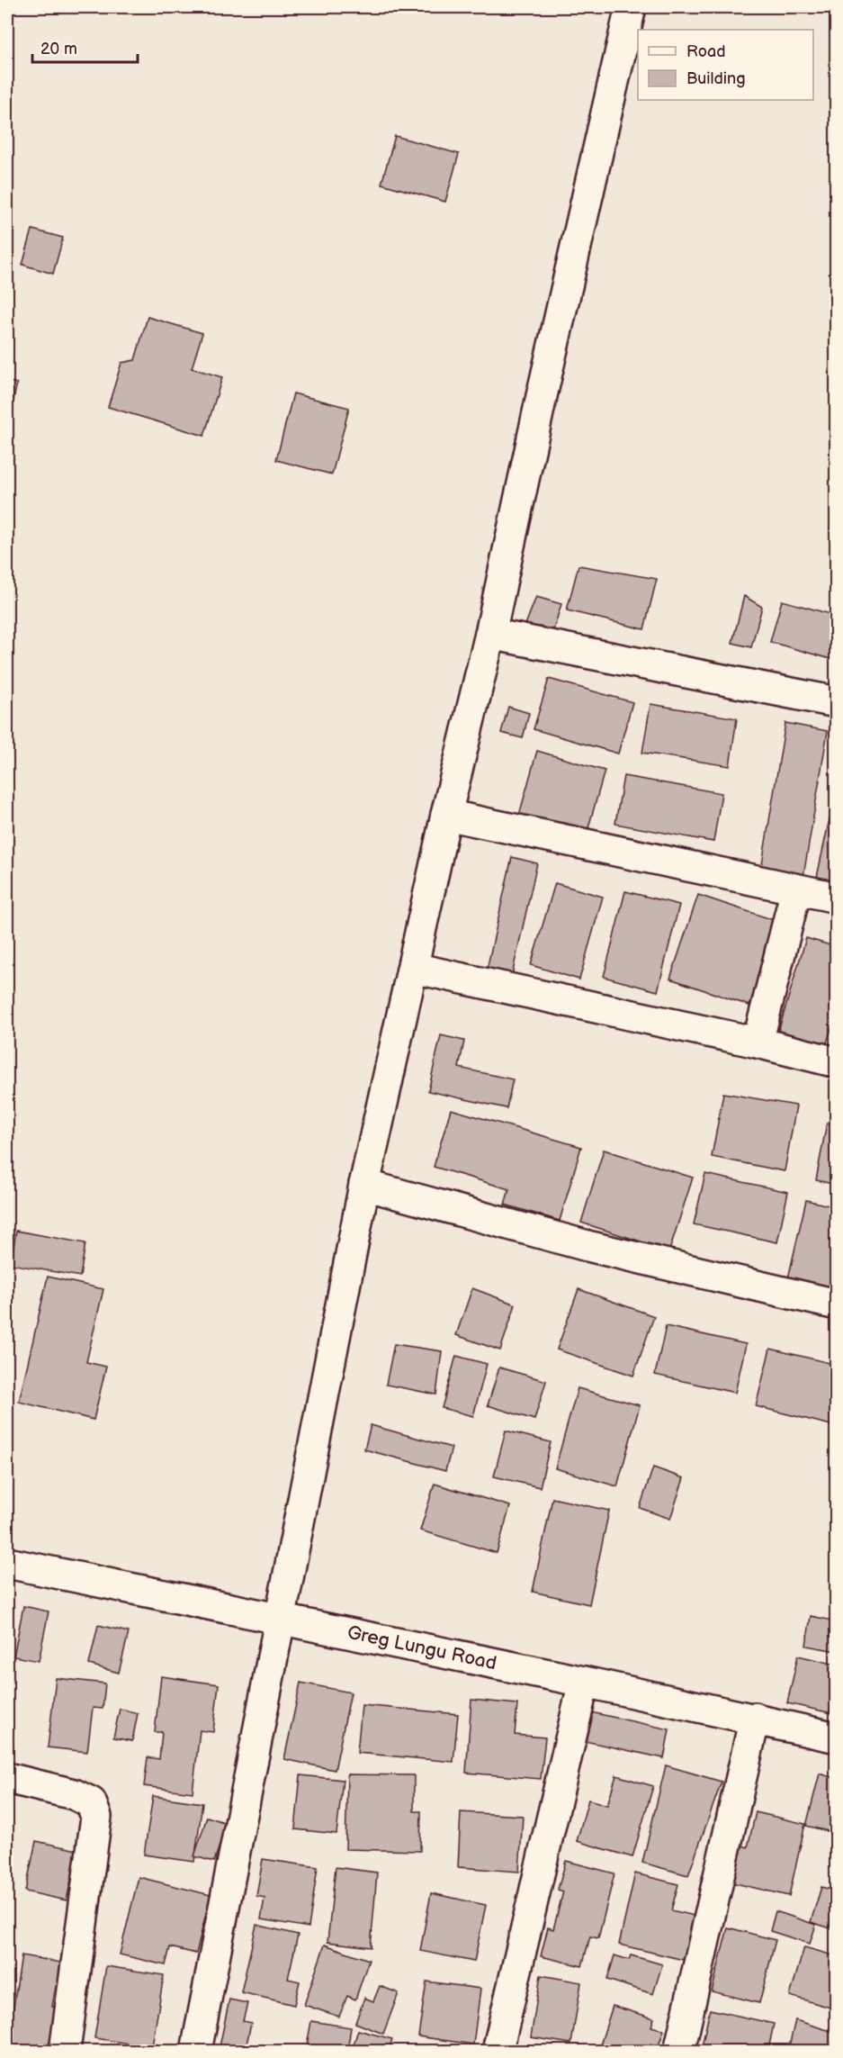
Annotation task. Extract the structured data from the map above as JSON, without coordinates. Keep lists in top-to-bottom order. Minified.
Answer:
{"streets":{"street":["Greg Lungu Road"]},"legend":["Road","Building"],"scale_bar":"20 m"}
